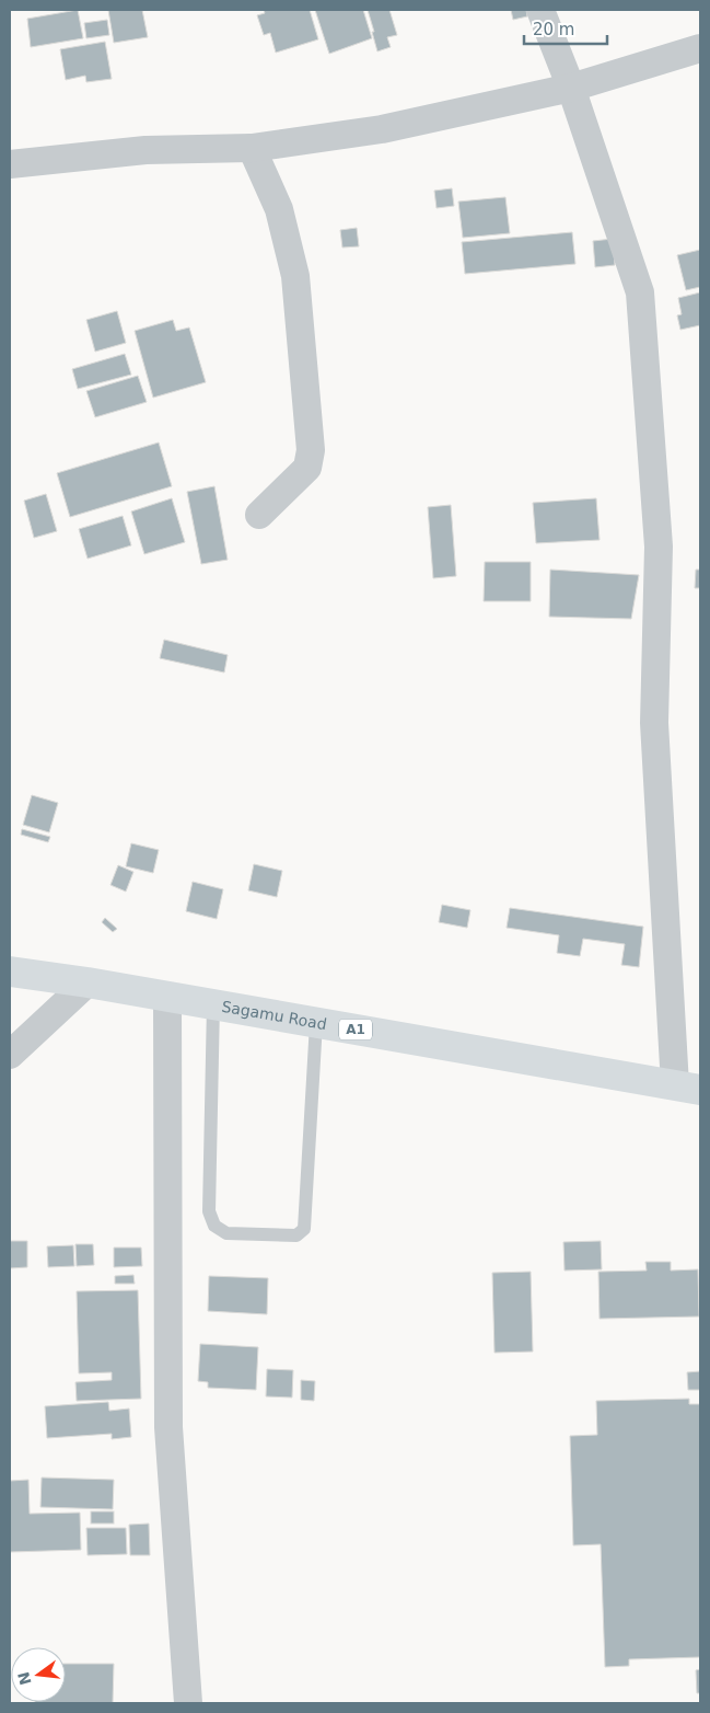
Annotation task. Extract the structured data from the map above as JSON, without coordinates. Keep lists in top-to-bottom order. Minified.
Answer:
{"streets":{"highway":["Sagamu Road","A1"]},"scale_bar":"20 m","north":"left"}
